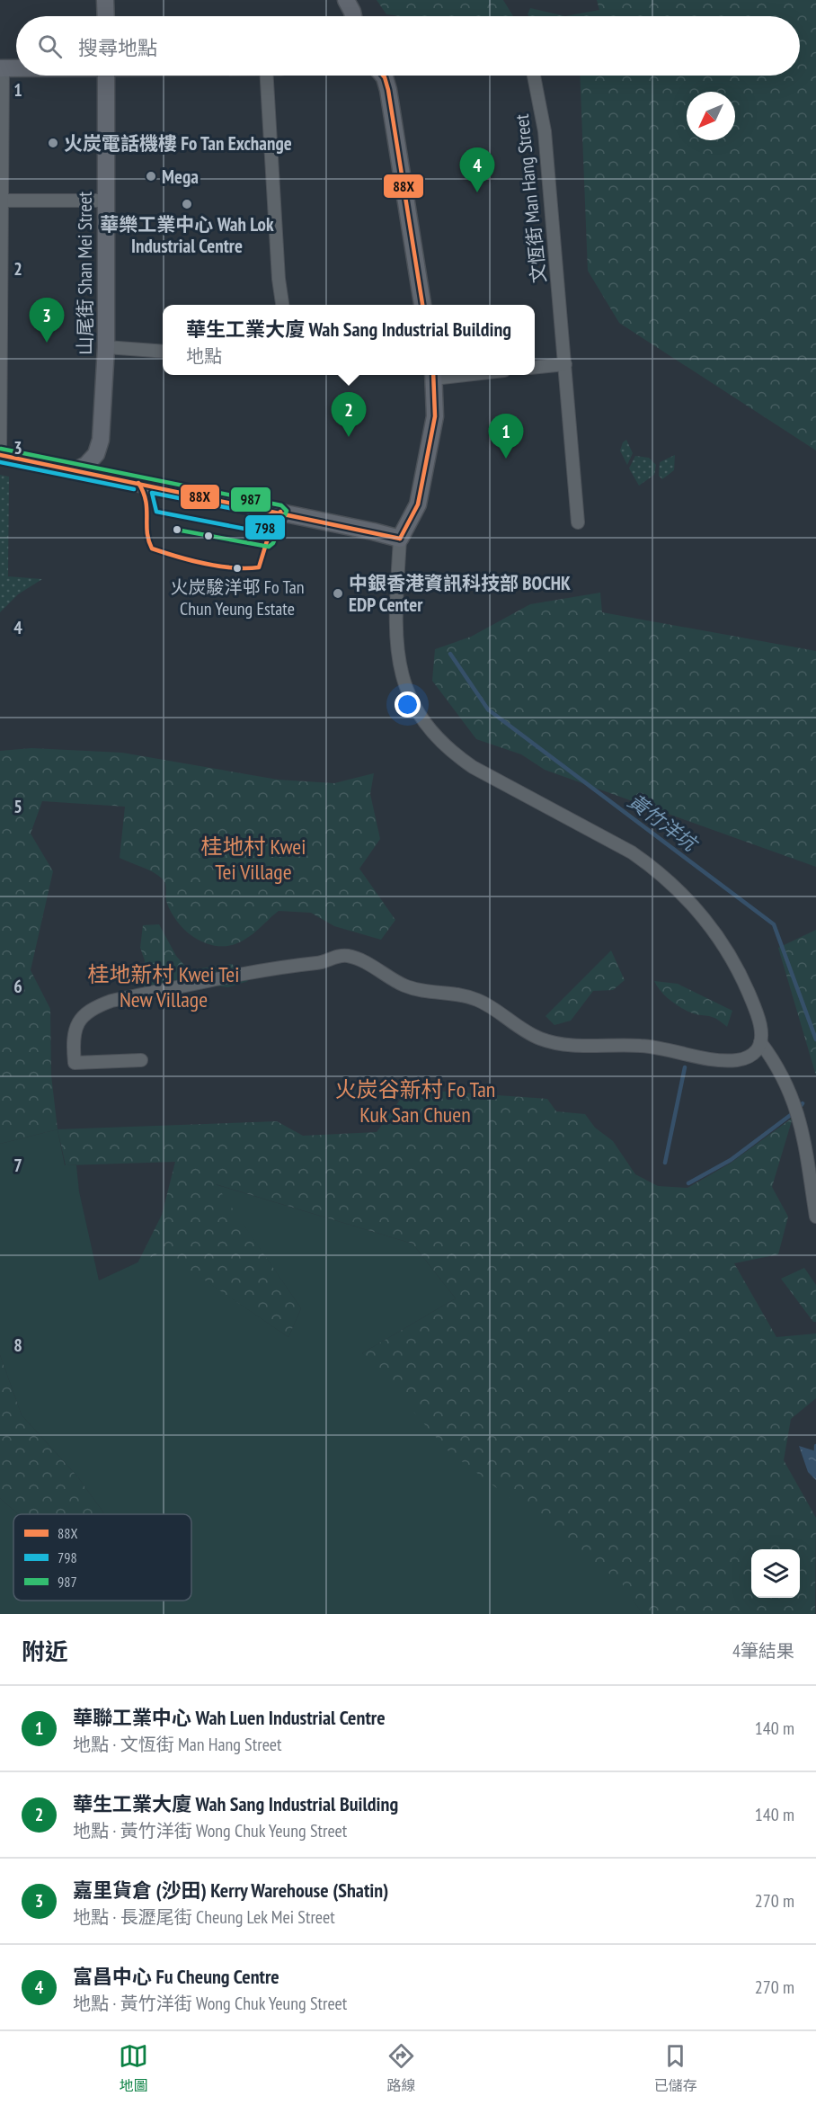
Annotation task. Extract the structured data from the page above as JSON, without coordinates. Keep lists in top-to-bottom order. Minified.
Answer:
{"streets":{"street":["文恆街 Man Hang Street","山尾街 Shan Mei Street"]},"districts":["桂地村 Kwei Tei Village","桂地新村 Kwei Tei New Village","火炭谷新村 Fo Tan Kuk San Chuen"],"water":["黃竹洋坑"],"places":["火炭電話機樓 Fo Tan Exchange","Mega","華樂工業中心 Wah Lok Industrial Centre","火炭駿洋邨 Fo Tan Chun Yeung Estate","中銀香港資訊科技部 BOCHK EDP Center"],"lines":["transit line 88X","transit line 987","transit line 798"],"legend":["88X","798","987"],"north":"bottom left","page":{"search":"搜尋地點","pins":["4","3","2","1"],"popup":["華生工業大廈 Wah Sang Industrial Building","地點"],"heading":["附近","4筆結果"],"list":[{"mark":"1","name":"華聯工業中心 Wah Luen Industrial Centre","note":"地點 · 文恆街 Man Hang Street","value":"140 m"},{"mark":"2","name":"華生工業大廈 Wah Sang Industrial Building","note":"地點 · 黃竹洋街 Wong Chuk Yeung Street","value":"140 m"},{"mark":"3","name":"嘉里貨倉 (沙田) Kerry Warehouse (Shatin)","note":"地點 · 長瀝尾街 Cheung Lek Mei Street","value":"270 m"},{"mark":"4","name":"富昌中心 Fu Cheung Centre","note":"地點 · 黃竹洋街 Wong Chuk Yeung Street","value":"270 m"}],"nav":["地圖","路線","已儲存"]},"grid":{"rows":["1","2","3","4","5","6","7","8"]}}
